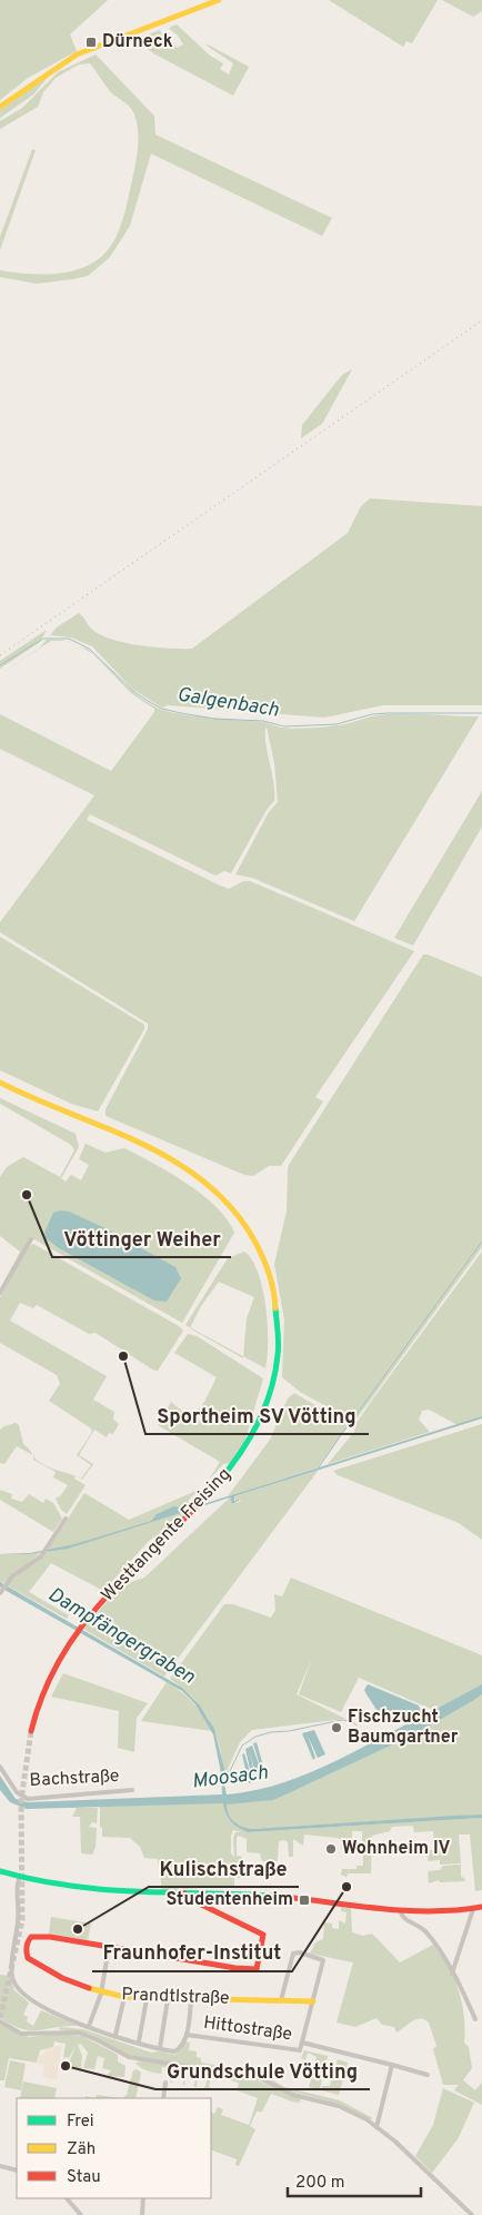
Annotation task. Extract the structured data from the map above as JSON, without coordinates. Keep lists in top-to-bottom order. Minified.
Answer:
{"streets":{"main road":["Westtangente Freising","Prandtlstraße"],"street":["Bachstraße","Hittostraße"]},"crossings":[["Prandtlstraße","Hittostraße"]],"water":["Galgenbach","Dampfängergraben","Moosach"],"places":{"transit":["Dürneck","Studentenheim"],"other":["Vöttinger Weiher","Sportheim SV Vötting","Fischzucht Baumgartner","Wohnheim IV","Fraunhofer-Institut","Kulischstraße","Grundschule Vötting"]},"legend":["Frei","Zäh","Stau"],"scale_bar":"200 m"}
